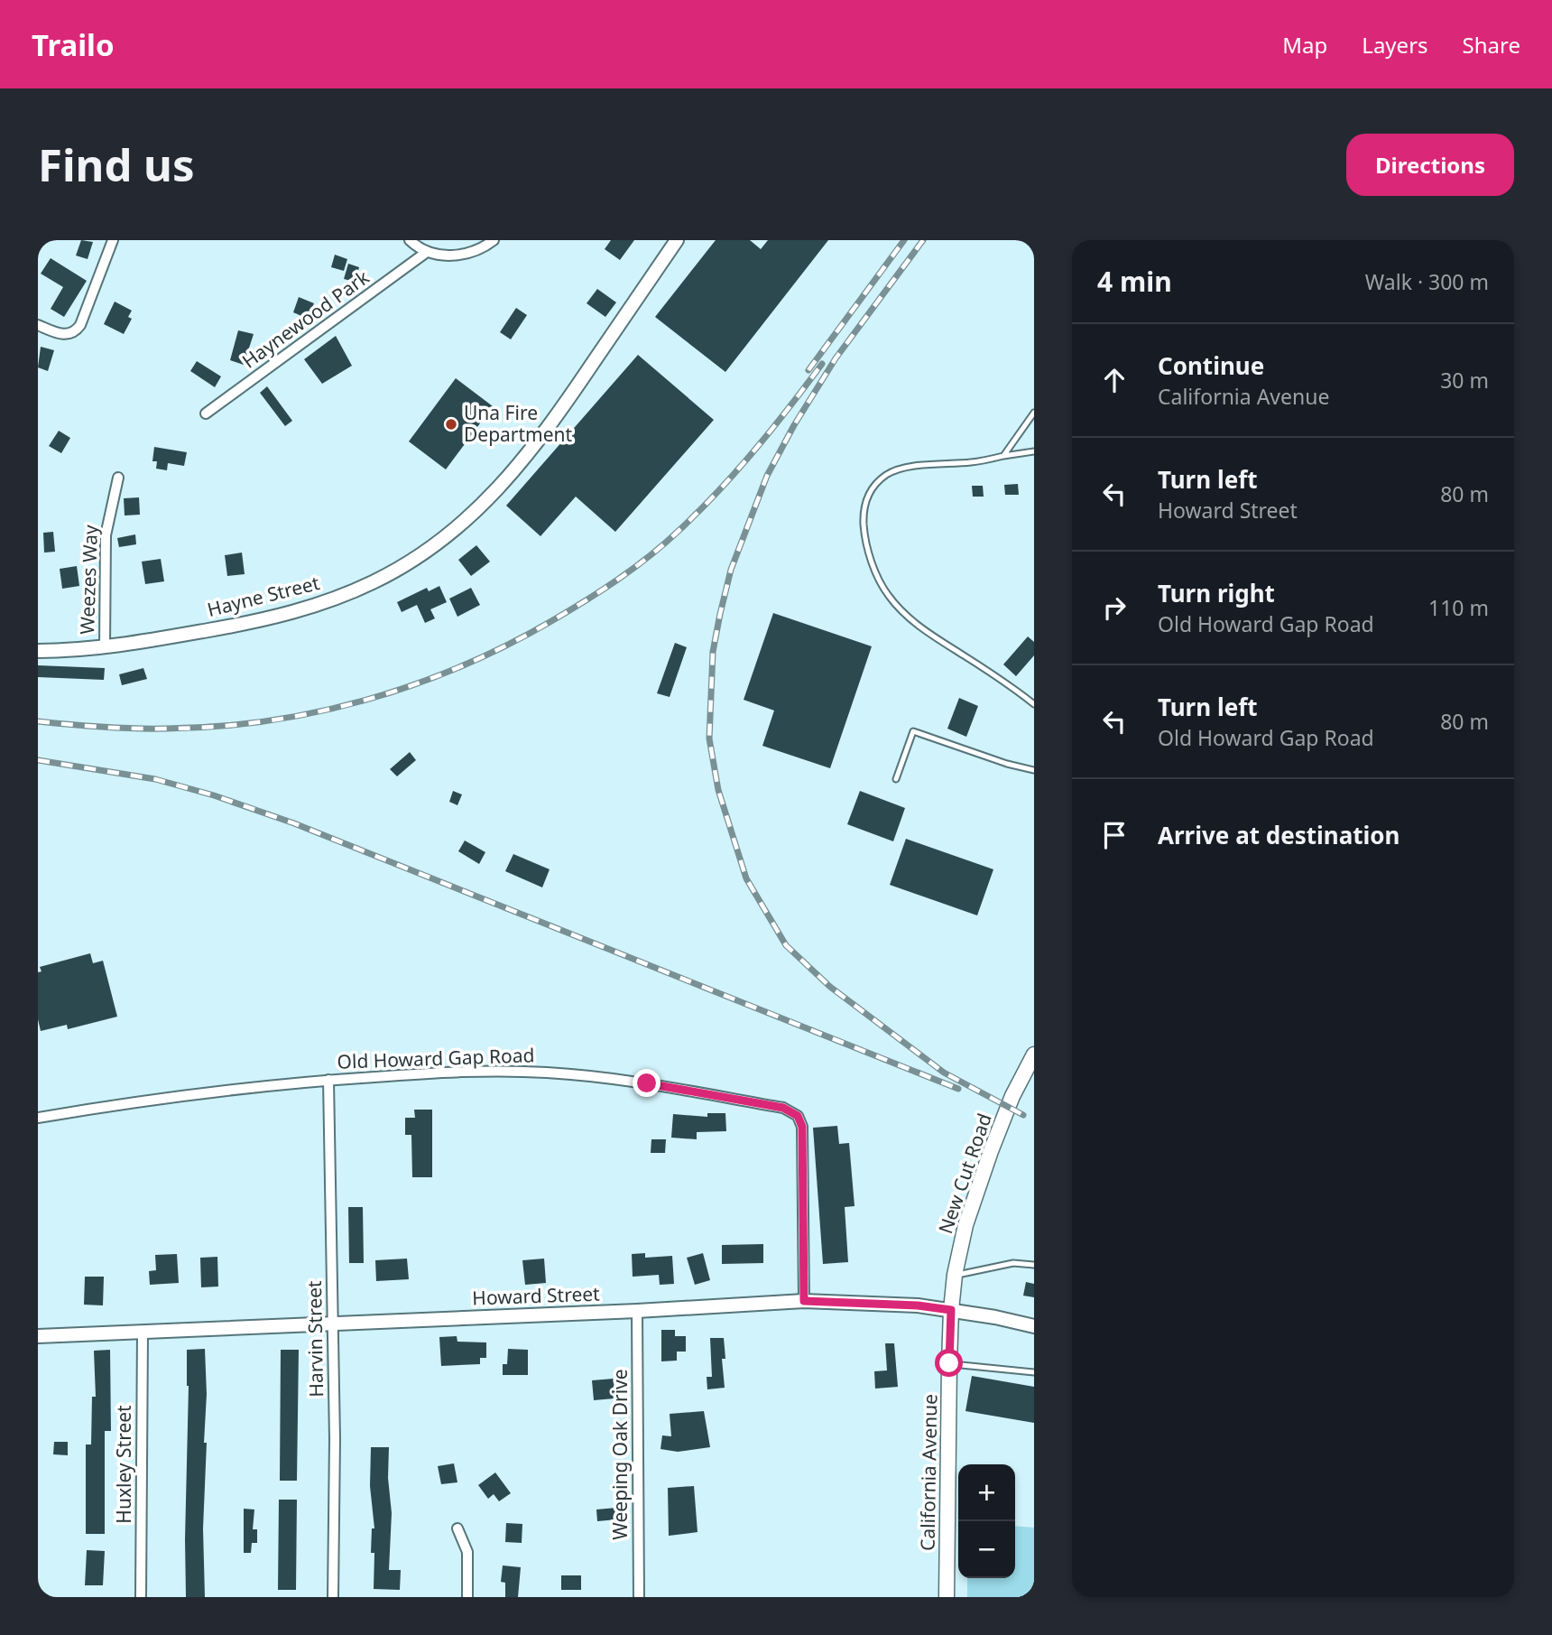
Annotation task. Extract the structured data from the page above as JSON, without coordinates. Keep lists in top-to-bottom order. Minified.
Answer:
{"streets":{"main road":["New Cut Road","California Avenue"],"street":["Haynewood Park","Weezes Way","Hayne Street","Old Howard Gap Road","Howard Street","Harvin Street","Weeping Oak Drive","Huxley Street"]},"crossings":[["Weezes Way","Hayne Street"],["Old Howard Gap Road","Howard Street"],["Old Howard Gap Road","Harvin Street"],["New Cut Road","Howard Street"],["New Cut Road","California Avenue"],["Howard Street","Harvin Street"],["Howard Street","Weeping Oak Drive"],["Howard Street","Huxley Street"],["Howard Street","California Avenue"]],"places":["Una Fire Department"],"page":{"header":"Trailo","nav":["Map","Layers","Share"],"buttons":"Directions","title":"Find us","heading":["4 min","Walk · 300 m"],"list":[["Continue","California Avenue","30 m"],["Turn left","Howard Street","80 m"],["Turn right","Old Howard Gap Road","110 m"],["Turn left","Old Howard Gap Road","80 m"],"Arrive at destination"],"map_buttons":["+","−"]}}
